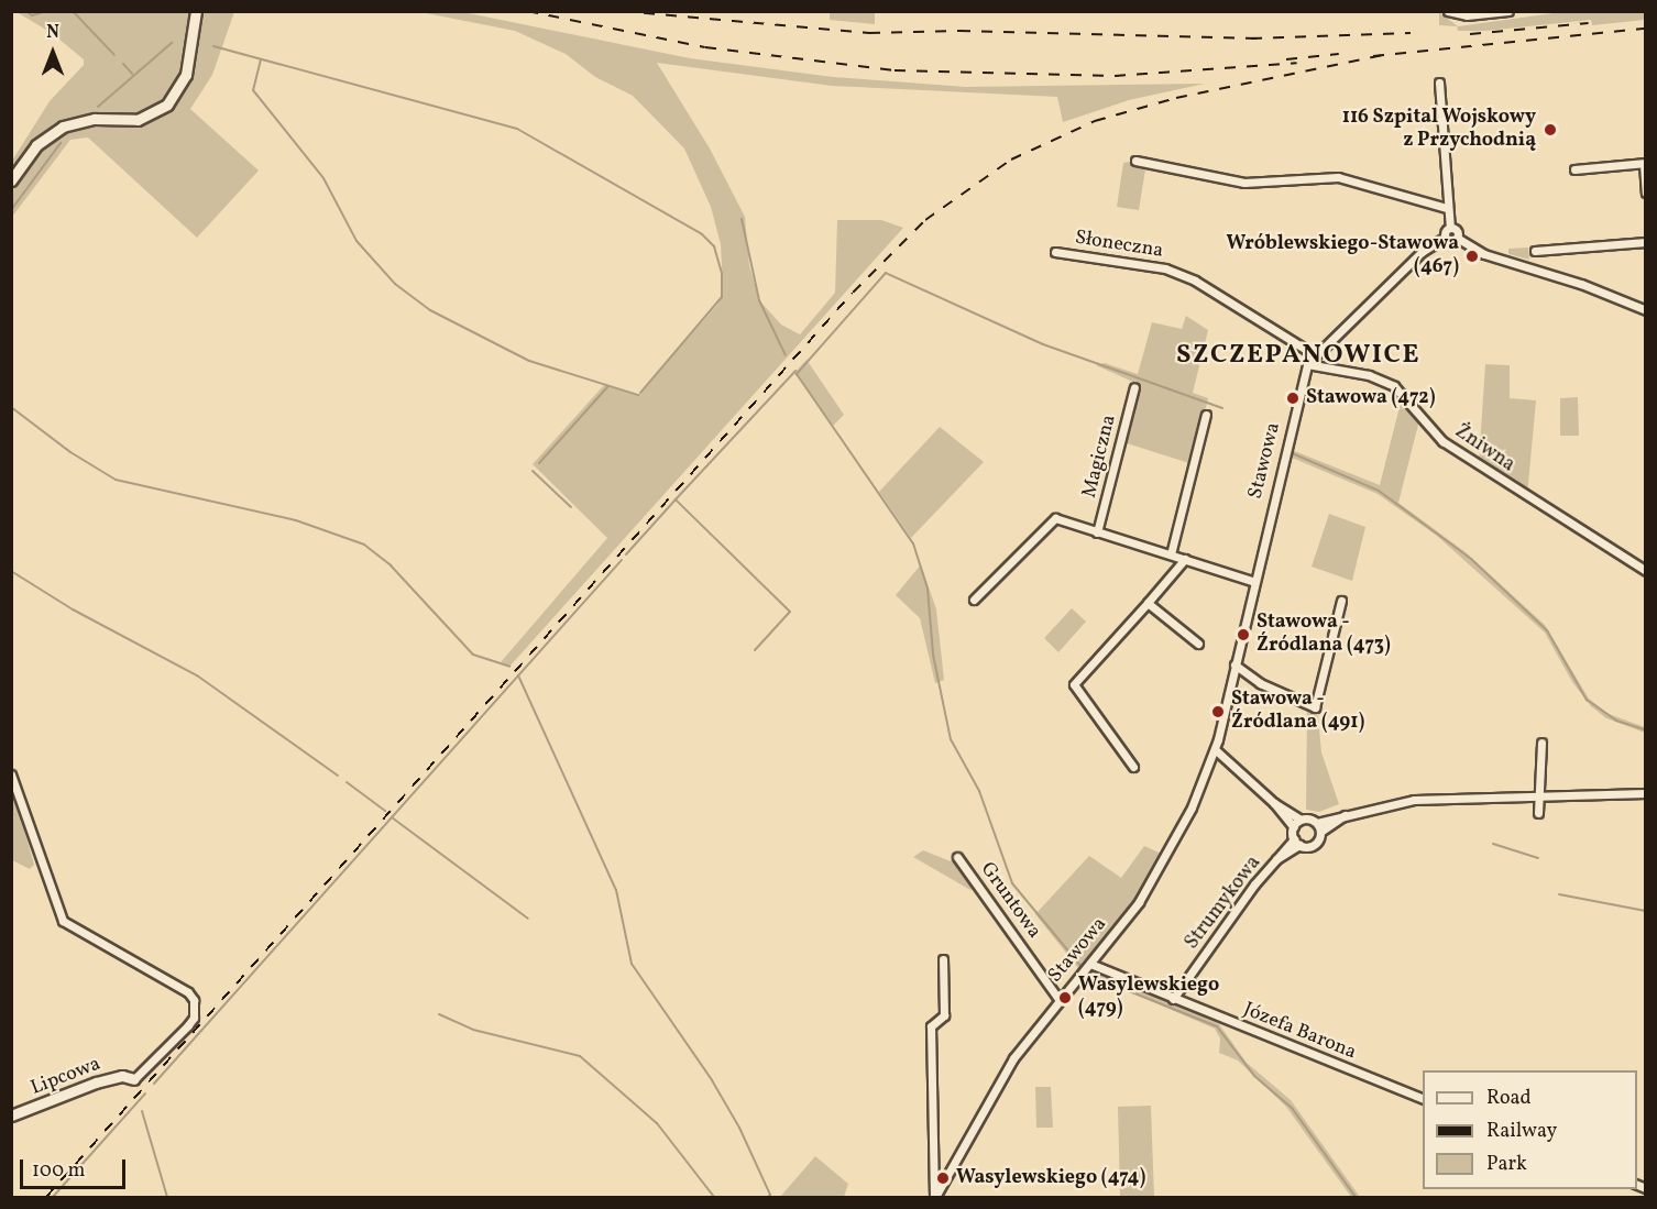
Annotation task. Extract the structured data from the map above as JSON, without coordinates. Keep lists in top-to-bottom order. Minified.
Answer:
{"streets":{"main road":["Lipcowa"],"street":["Słoneczna","Żniwna","Magiczna","Stawowa","Gruntowa","Strumykowa","Józefa Barona"]},"crossings":[["Słoneczna","Stawowa"],["Żniwna","Stawowa"],["Stawowa","Gruntowa"],["Stawowa","Józefa Barona"],["Strumykowa","Józefa Barona"]],"districts":["SZCZEPANOWICE"],"places":["116 Szpital Wojskowy z Przychodnią","Wróblewskiego-Stawowa (467)","Stawowa (472)","Stawowa - Źródlana (473)","Stawowa - Źródlana (491)","Wasylewskiego (479)","Wasylewskiego (474)"],"legend":["Road","Railway","Park"],"scale_bar":"100 m","north":"top"}
